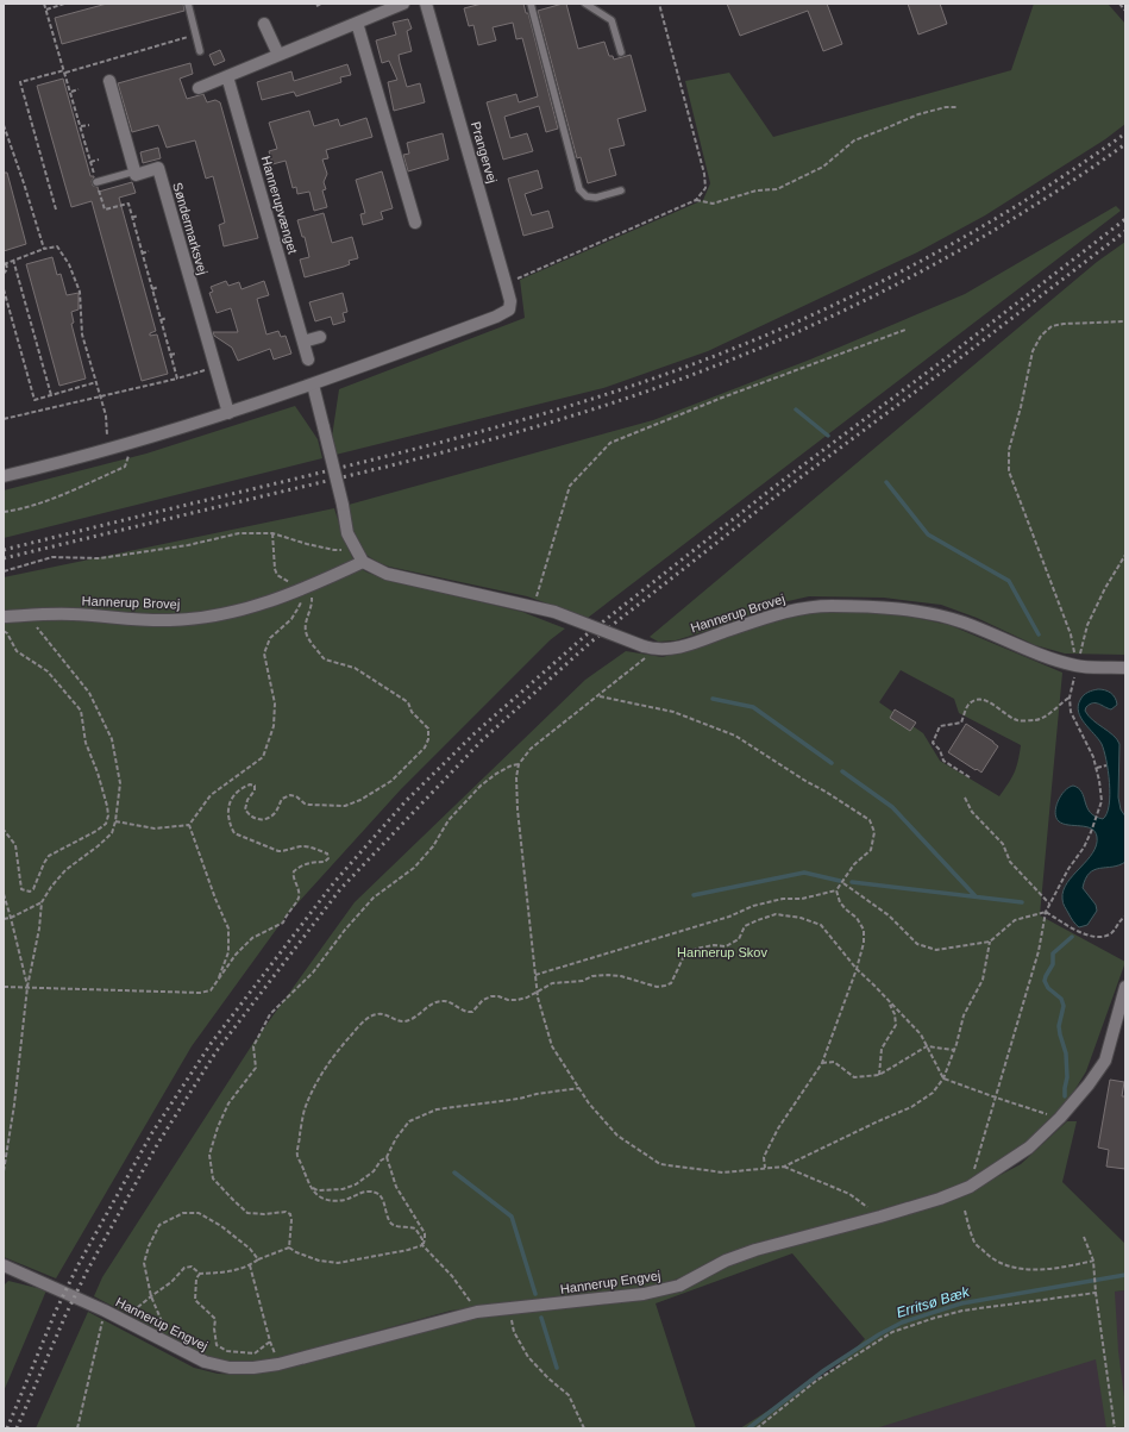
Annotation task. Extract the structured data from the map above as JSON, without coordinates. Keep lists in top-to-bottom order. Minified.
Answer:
{"streets":{"street":["Prangervej","Hannerupvænget","Søndermarksvej","Hannerup Brovej","Hannerup Engvej"]},"water":["Erritsø Bæk"],"parks":["Hannerup Skov"]}
